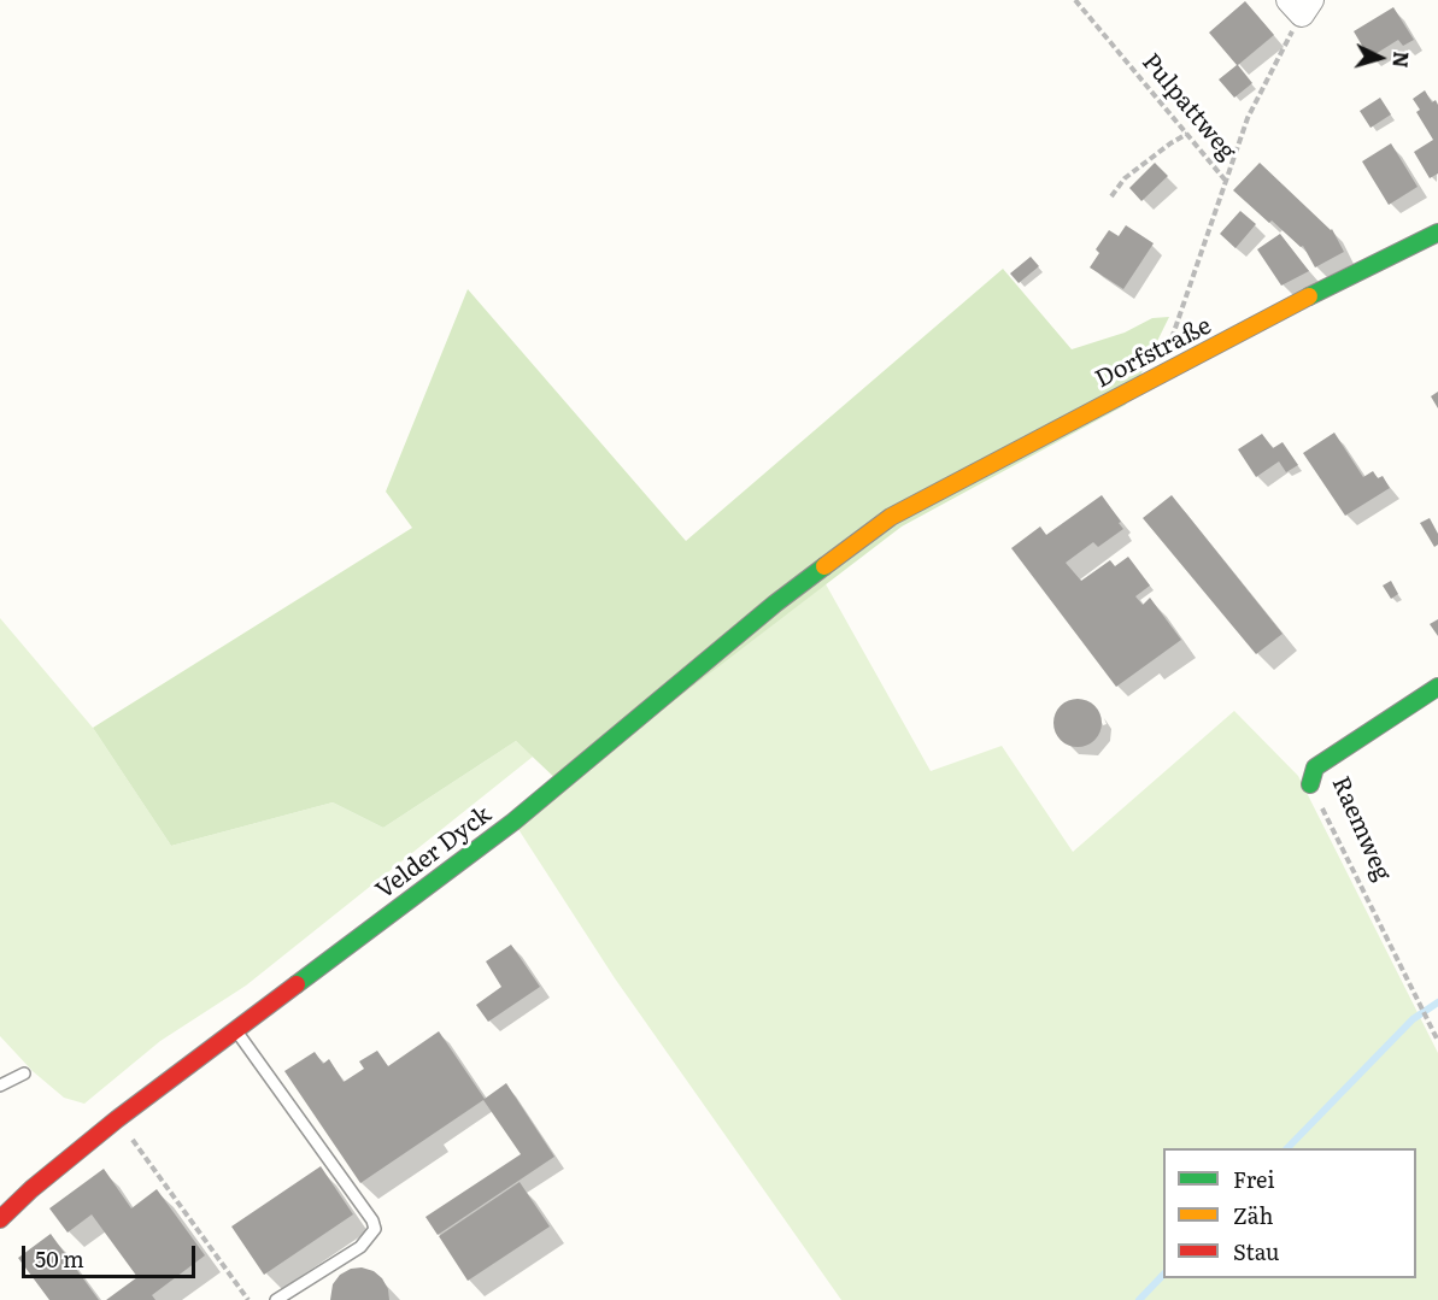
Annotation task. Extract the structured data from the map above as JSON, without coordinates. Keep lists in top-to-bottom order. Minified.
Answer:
{"streets":{"main road":["Dorfstraße","Raemweg","Velder Dyck"],"path":["Pulpattweg"]},"crossings":[["Dorfstraße","Velder Dyck"]],"legend":["Frei","Zäh","Stau"],"scale_bar":"50 m","north":"right"}
